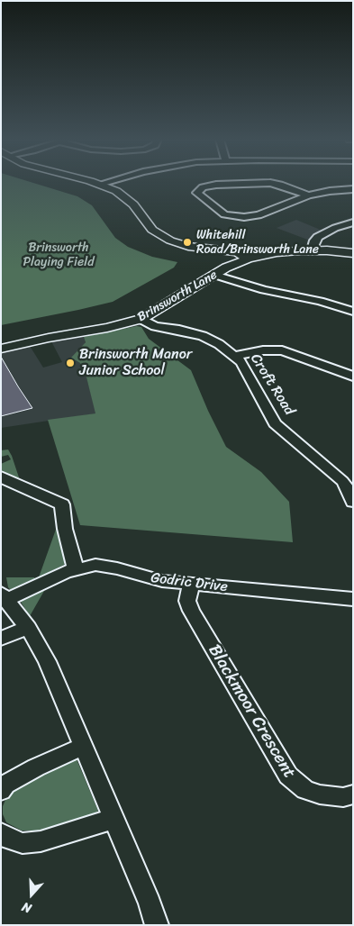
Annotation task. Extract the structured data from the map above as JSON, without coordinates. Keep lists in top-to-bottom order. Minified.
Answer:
{"streets":{"street":["Brinsworth Lane","Croft Road","Godric Drive","Blackmoor Crescent"]},"crossings":[["Brinsworth Lane","Croft Road"],["Godric Drive","Blackmoor Crescent"]],"parks":["Brinsworth Playing Field"],"places":["Whitehill Road/Brinsworth Lane","Brinsworth Manor Junior School"],"north":"bottom"}
